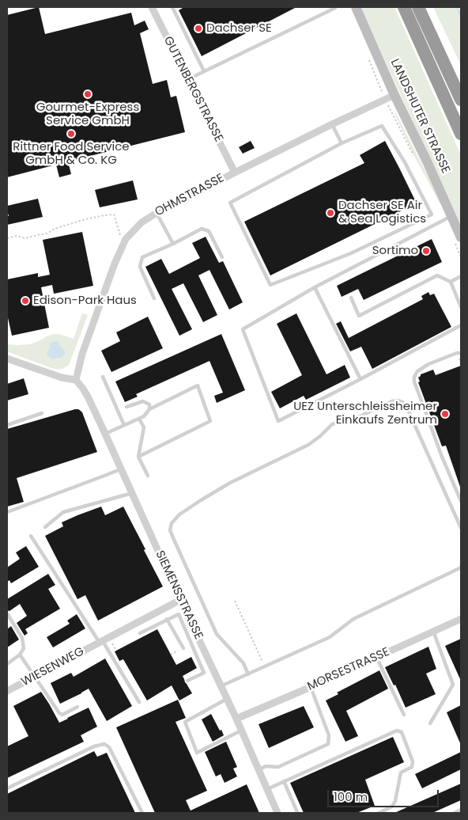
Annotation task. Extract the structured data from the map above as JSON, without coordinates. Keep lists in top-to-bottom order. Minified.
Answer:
{"streets":{"main road":["LANDSHUTER STRASSE"],"street":["GUTENBERGSTRASSE","OHMSTRASSE","SIEMENSSTRASSE","WIESENWEG","MORSESTRASSE"]},"crossings":[["GUTENBERGSTRASSE","OHMSTRASSE"],["LANDSHUTER STRASSE","OHMSTRASSE"],["OHMSTRASSE","SIEMENSSTRASSE"],["SIEMENSSTRASSE","WIESENWEG"],["SIEMENSSTRASSE","MORSESTRASSE"]],"places":["Dachser SE","Gourmet-Express Service GmbH","Rittner Food Service GmbH & Co. KG","Dachser SE Air & Sea Logistics","Sortimo","Edison-Park Haus","UEZ Unterschleissheimer Einkaufs Zentrum"],"scale_bar":"100 m"}
